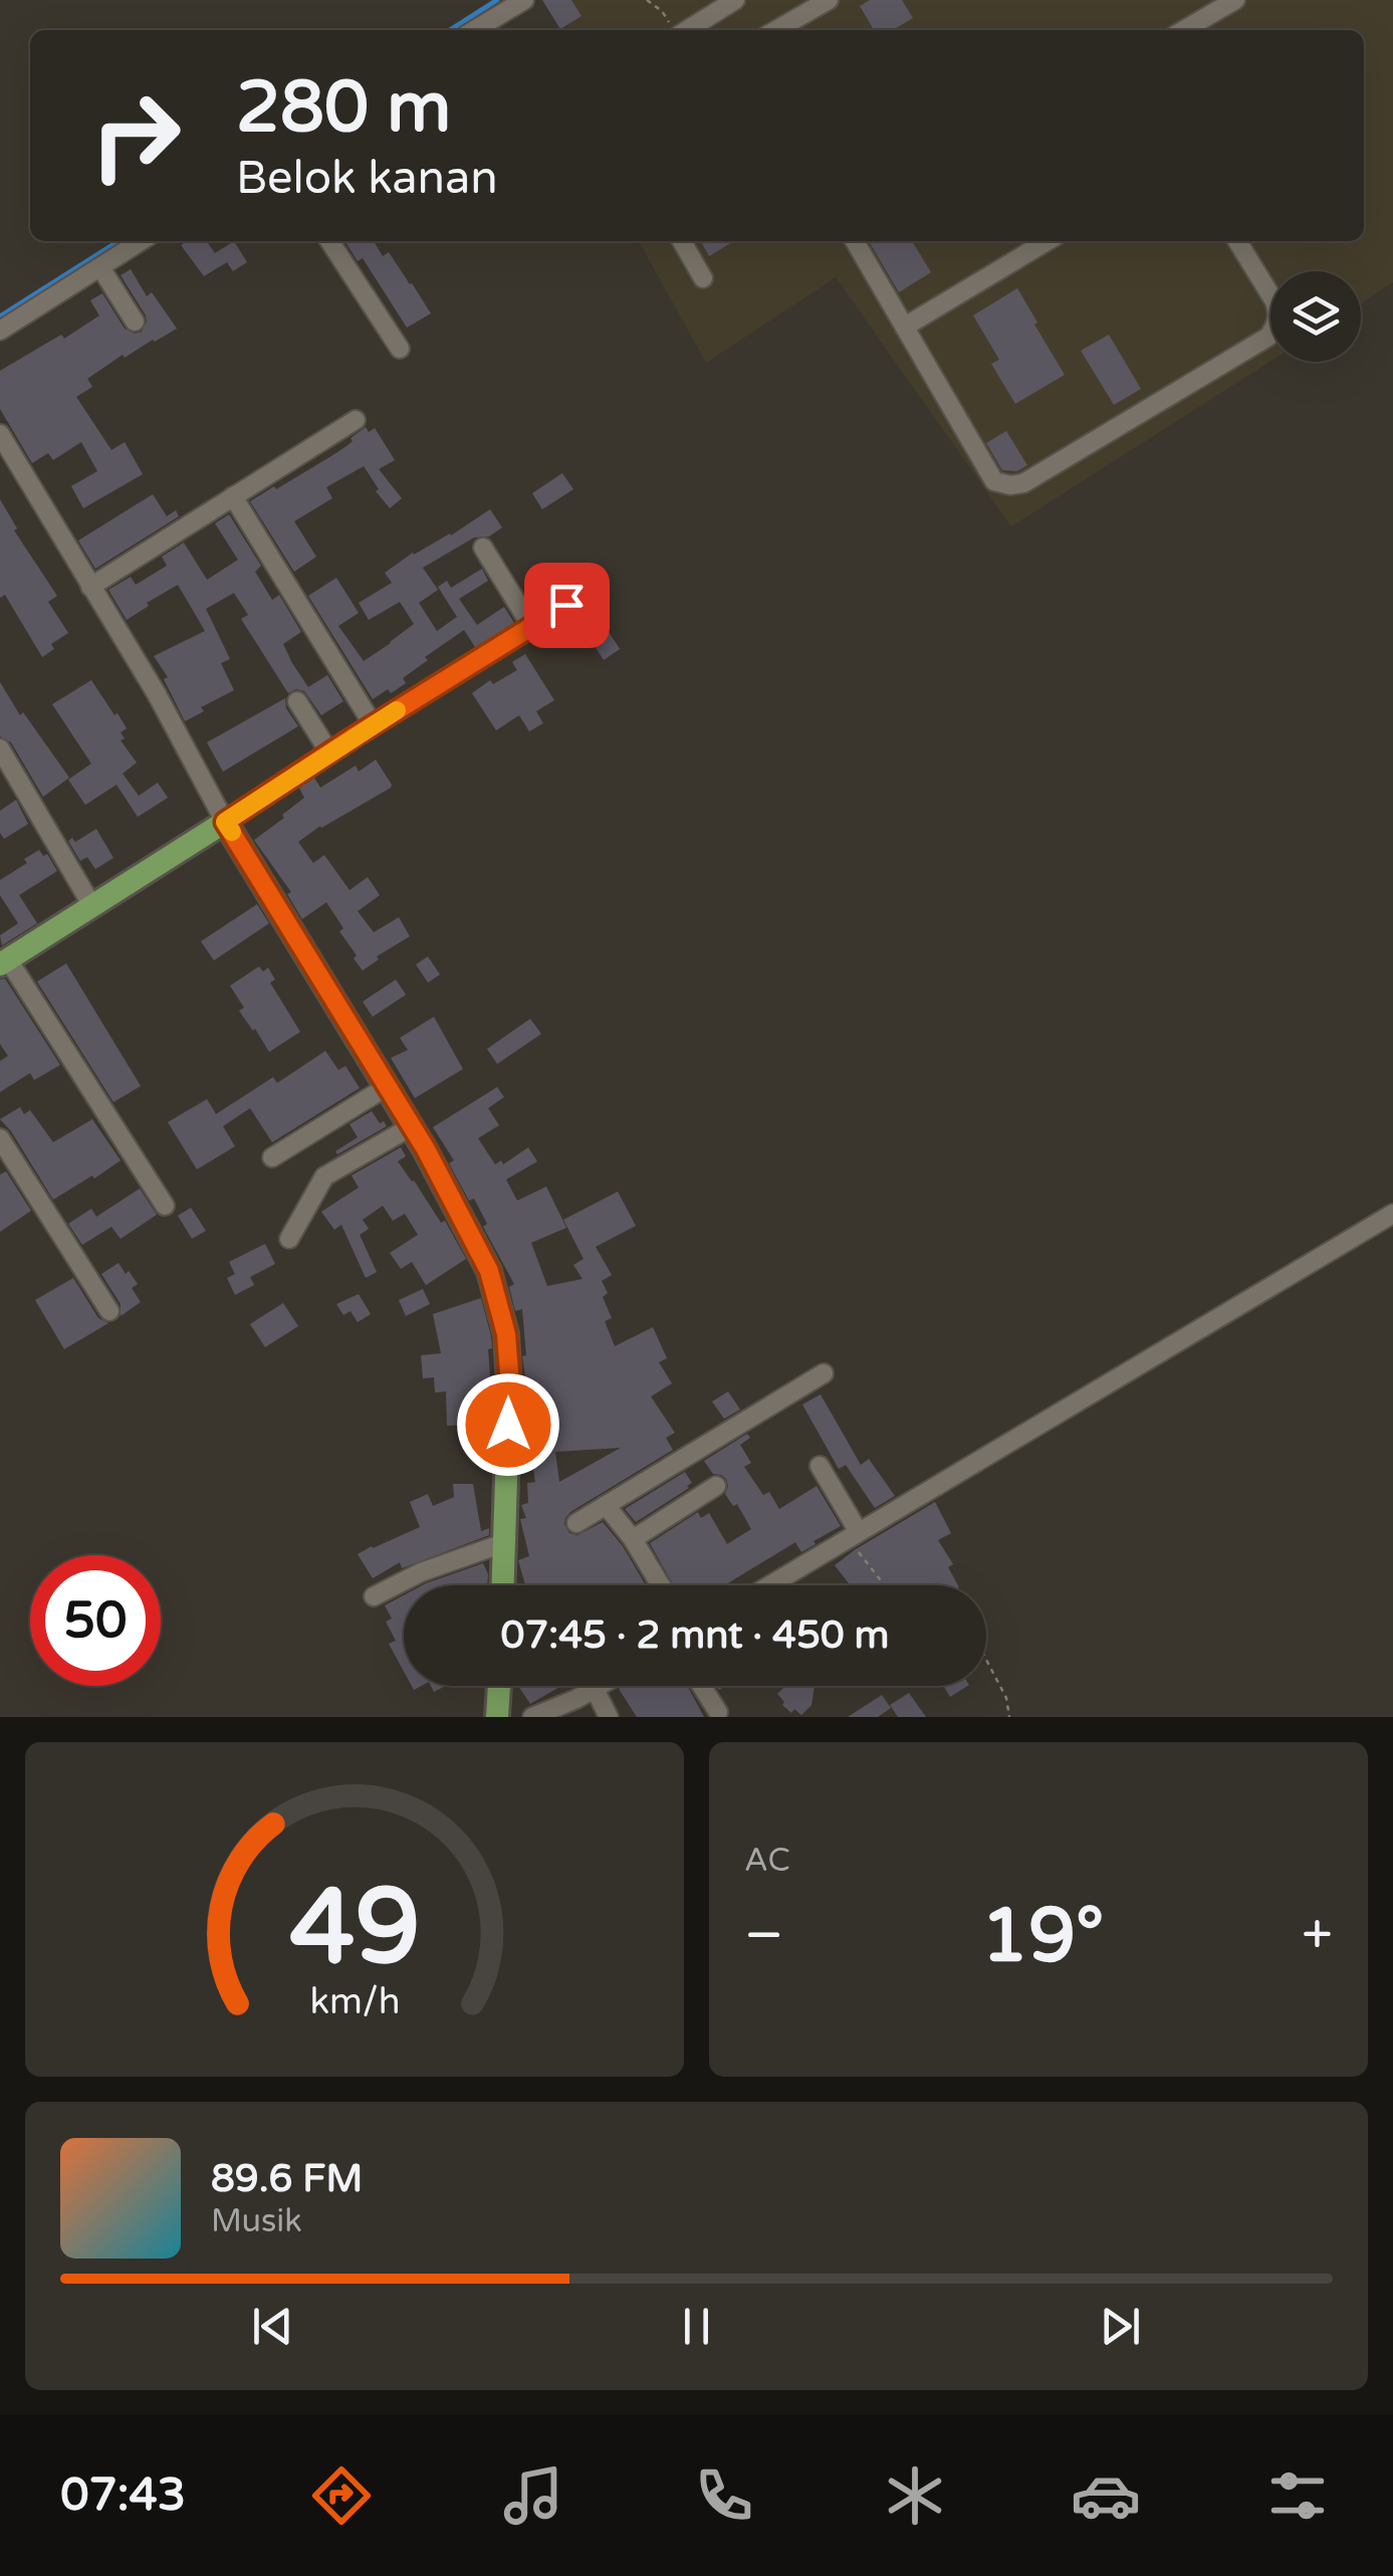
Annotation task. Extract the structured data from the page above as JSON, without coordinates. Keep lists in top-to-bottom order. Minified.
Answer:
{"page":{"turn":["280 m","Belok kanan"],"limit":"50","trip":"07:45 · 2 mnt · 450 m","tile":"AC","heat":["−","19°","+"],"song":["89.6 FM","Musik"],"tabs":"07:43","gauge":["49","km/h"]}}
